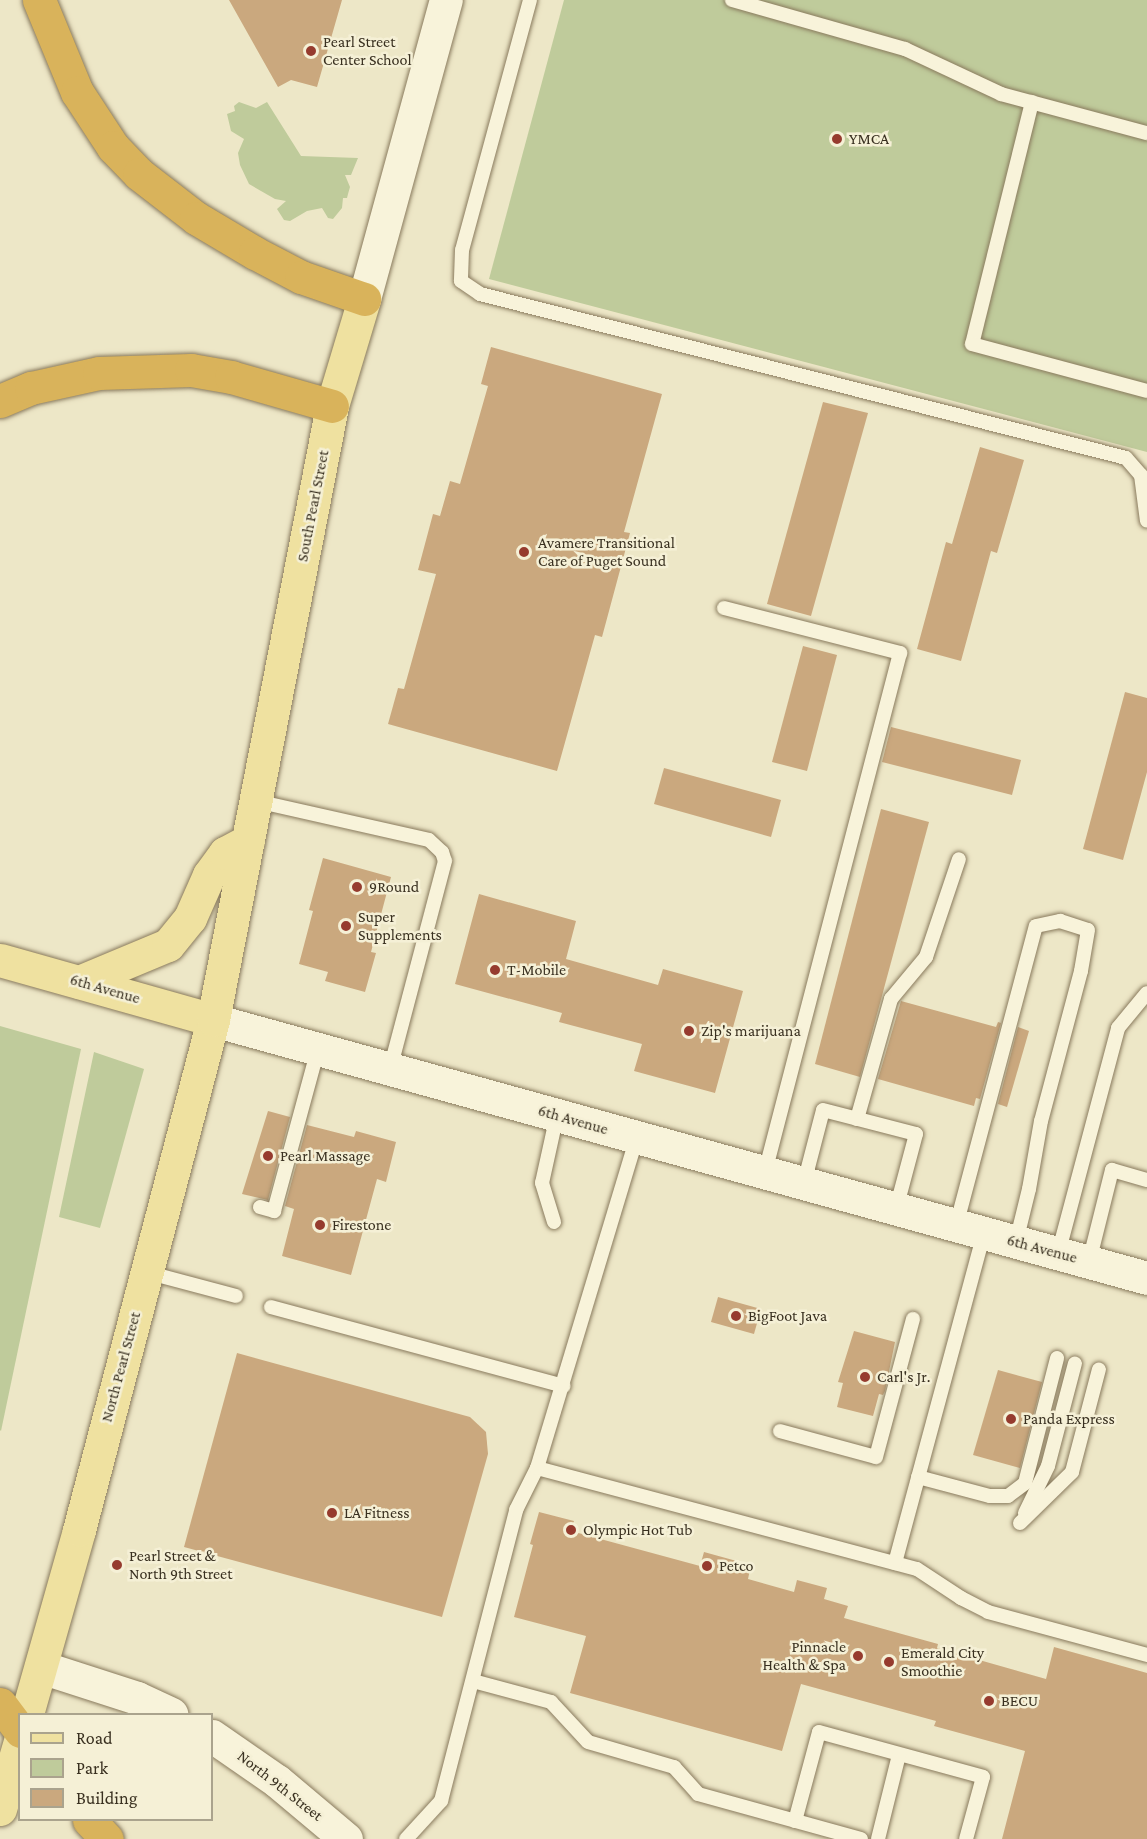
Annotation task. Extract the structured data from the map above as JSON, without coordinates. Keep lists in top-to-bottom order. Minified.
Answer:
{"streets":{"main road":["South Pearl Street","6th Avenue","North Pearl Street","North 9th Street"]},"crossings":[["South Pearl Street","6th Avenue"],["South Pearl Street","North Pearl Street"],["6th Avenue","North Pearl Street"]],"places":["Pearl Street Center School","YMCA","Avamere Transitional Care of Puget Sound","9Round","Super Supplements","T-Mobile","Zip's marijuana","Pearl Massage","Firestone","BigFoot Java","Carl's Jr.","Panda Express","LA Fitness","Olympic Hot Tub","Pearl Street & North 9th Street","Petco","Pinnacle Health & Spa","Emerald City Smoothie","BECU"],"legend":["Road","Park","Building"]}
